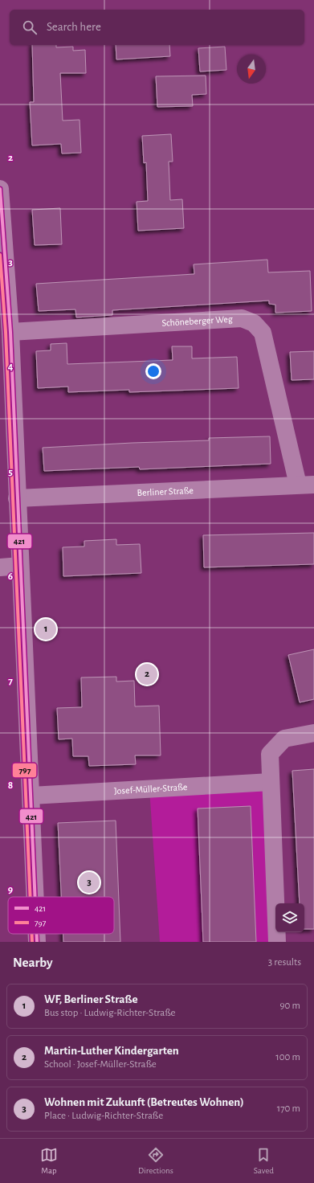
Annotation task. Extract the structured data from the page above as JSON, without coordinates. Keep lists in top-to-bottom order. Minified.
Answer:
{"streets":{"street":["Schöneberger Weg","Berliner Straße","Josef-Müller-Straße"]},"crossings":[["Schöneberger Weg","Berliner Straße"]],"lines":["transit line 421","transit line 797"],"legend":["421","797"],"north":"bottom","page":{"search":"Search here","pins":["1","2","3"],"heading":["Nearby","3 results"],"list":[{"mark":"1","name":"WF, Berliner Straße","note":"Bus stop · Ludwig-Richter-Straße","value":"90 m"},{"mark":"2","name":"Martin-Luther Kindergarten","note":"School · Josef-Müller-Straße","value":"100 m"},{"mark":"3","name":"Wohnen mit Zukunft (Betreutes Wohnen)","note":"Place · Ludwig-Richter-Straße","value":"170 m"}],"nav":["Map","Directions","Saved"]},"grid":{"rows":["2","3","4","5","6","7","8","9"]}}
